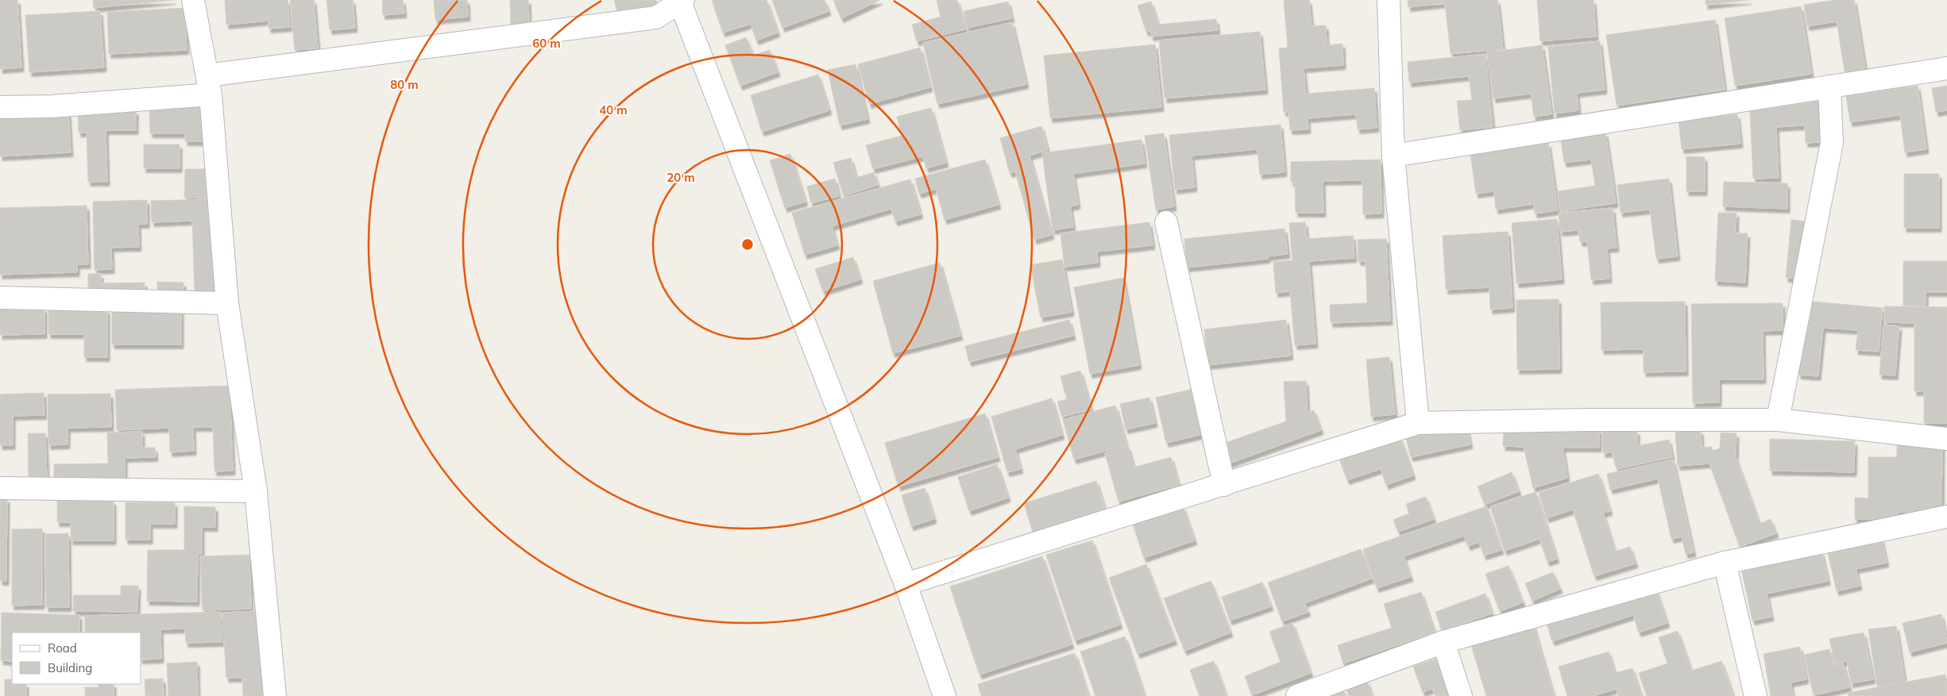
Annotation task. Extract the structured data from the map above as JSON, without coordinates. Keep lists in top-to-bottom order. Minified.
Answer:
{"legend":["Road","Building"],"rings":["60 m","80 m","40 m","20 m"]}
